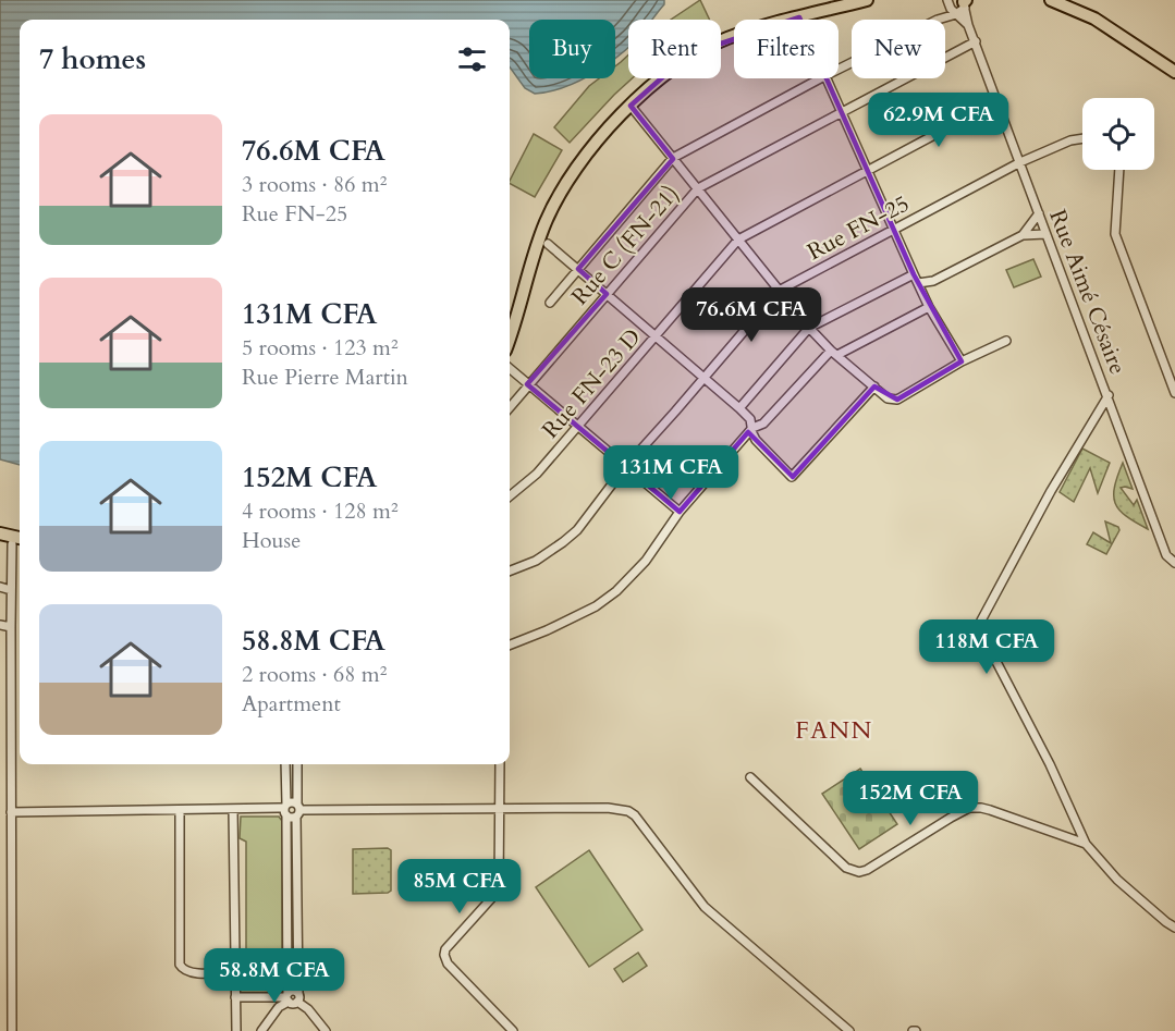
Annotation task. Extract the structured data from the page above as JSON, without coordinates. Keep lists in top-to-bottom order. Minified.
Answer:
{"streets":{"street":["Rue FN-25","Rue C (FN-21)","Rue Aimé Césaire","Rue FN-23 D"]},"crossings":[["Rue FN-25","Rue Aimé Césaire"],["Rue C (FN-21)","Rue Aimé Césaire"],["Rue Aimé Césaire","Rue FN-23 D"]],"districts":["FANN"],"page":{"chip":["Buy","Rent","Filters","New"],"heading":"7 homes","price":["62.9M CFA","76.6M CFA","131M CFA","118M CFA","152M CFA","85M CFA","58.8M CFA"],"list":[{"name":"76.6M CFA","note":"3 rooms · 86 m² · Rue FN-25"},{"name":"131M CFA","note":"5 rooms · 123 m² · Rue Pierre Martin"},{"name":"152M CFA","note":"4 rooms · 128 m² · House"},{"name":"58.8M CFA","note":"2 rooms · 68 m² · Apartment"}]}}
